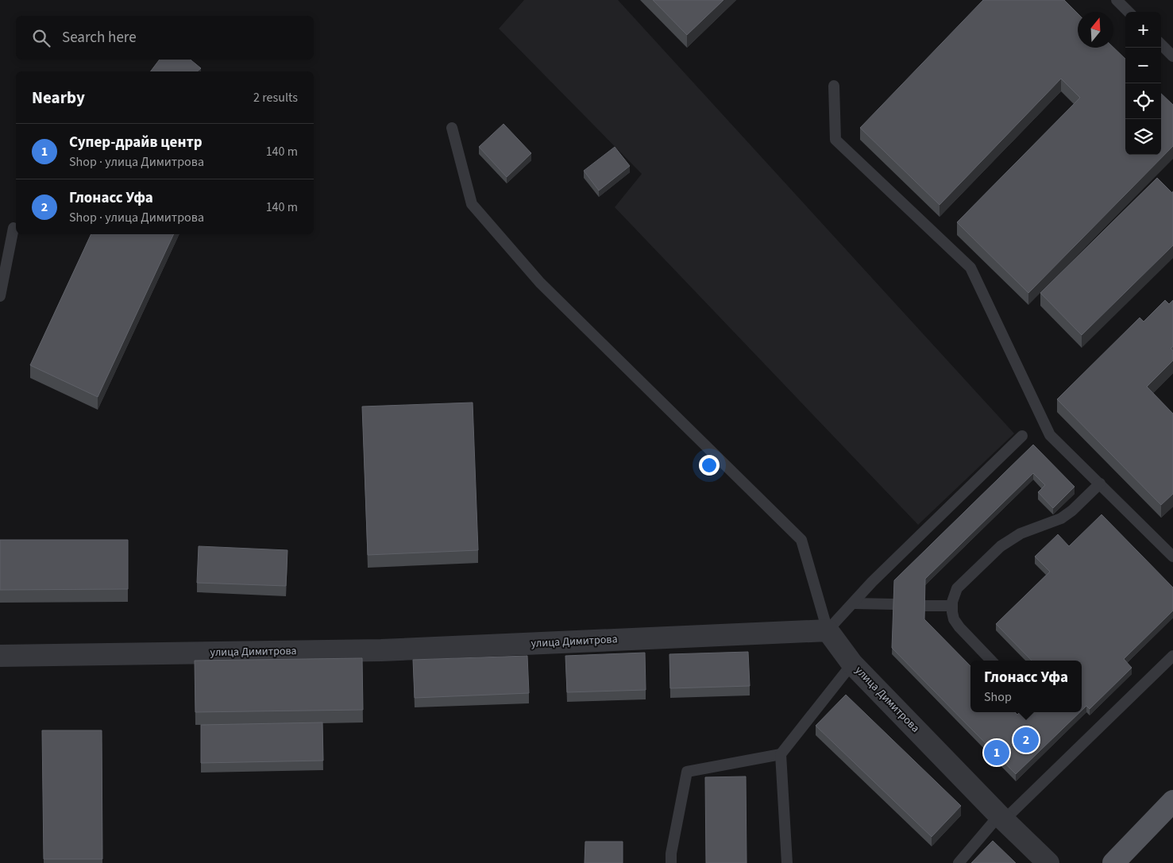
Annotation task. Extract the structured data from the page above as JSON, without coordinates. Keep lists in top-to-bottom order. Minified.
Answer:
{"streets":{"street":["улица Димитрова"]},"north":"top","page":{"map_buttons":["+","−"],"search":"Search here","heading":["Nearby","2 results"],"list":[{"mark":"1","name":"Супер-драйв центр","note":"Shop · улица Димитрова","value":"140 m"},{"mark":"2","name":"Глонасс Уфа","note":"Shop · улица Димитрова","value":"140 m"}],"popup":["Глонасс Уфа","Shop"],"pins":["2","1"]}}
